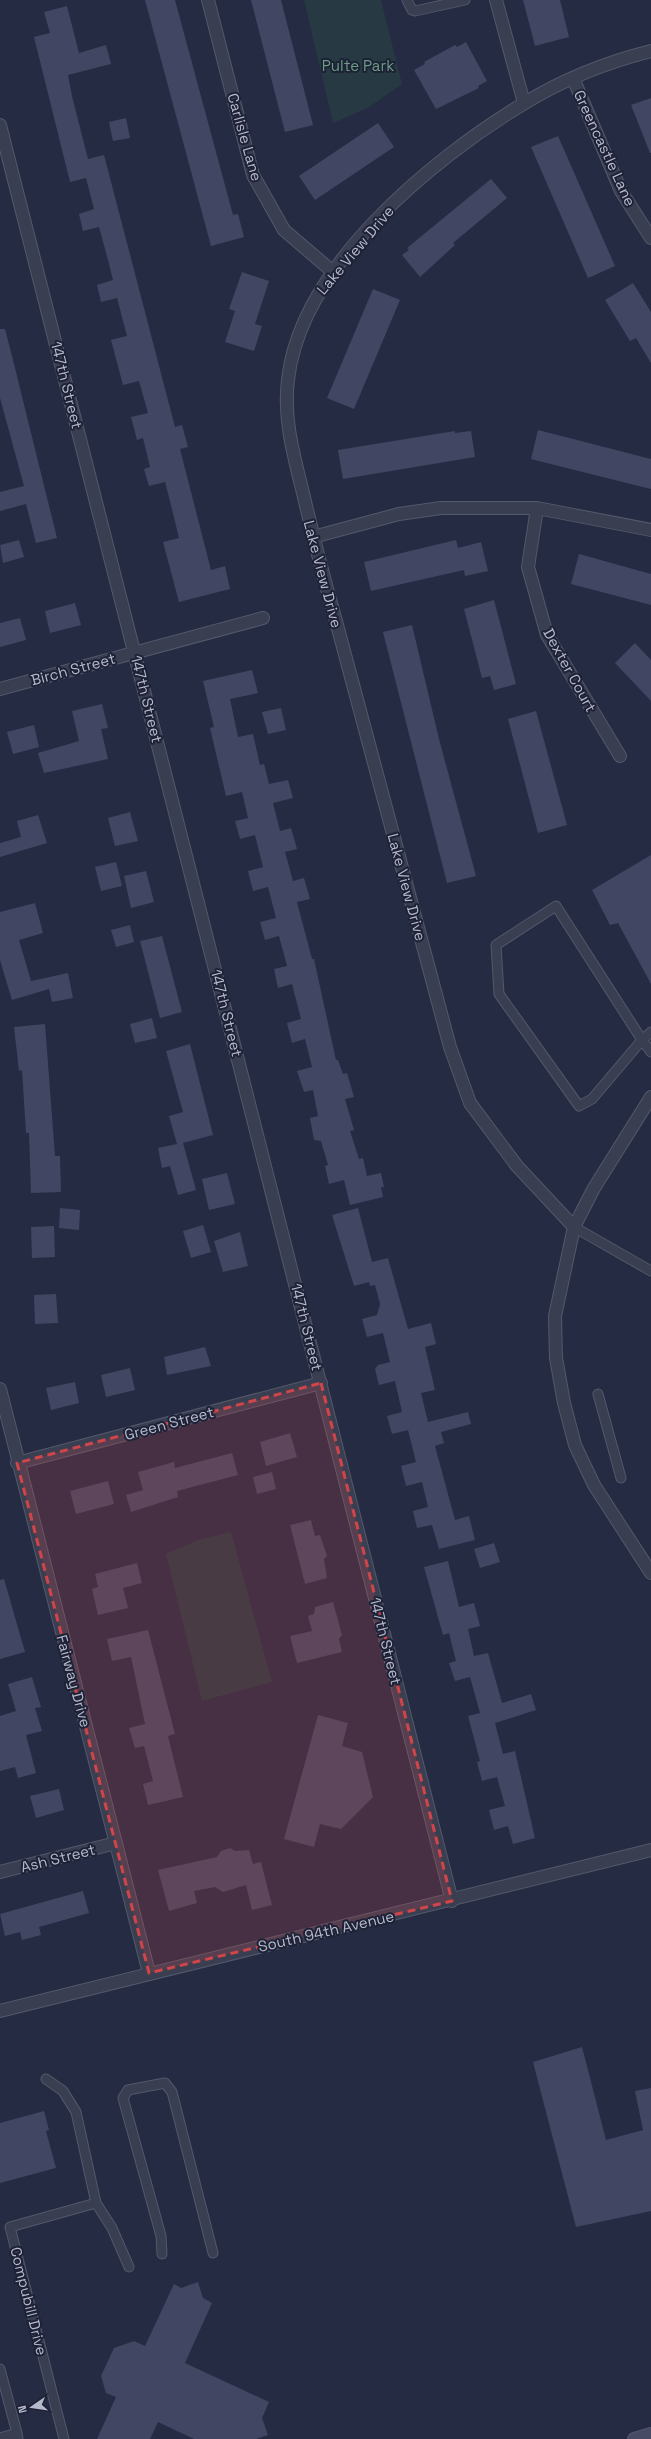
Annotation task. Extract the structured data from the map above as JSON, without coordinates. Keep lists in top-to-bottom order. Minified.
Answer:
{"streets":{"street":["Carlisle Lane","Greencastle Lane","Lake View Drive","147th Street","Birch Street","Dexter Court","Green Street","Fairway Drive","Ash Street","South 94th Avenue"],"lane":["Compubill Drive"]},"crossings":[["Carlisle Lane","Lake View Drive"],["Greencastle Lane","Lake View Drive"],["147th Street","Birch Street"],["147th Street","Green Street"],["147th Street","South 94th Avenue"],["Green Street","Fairway Drive"],["Fairway Drive","Ash Street"],["Fairway Drive","South 94th Avenue"]],"parks":["Pulte Park"],"north":"left"}
